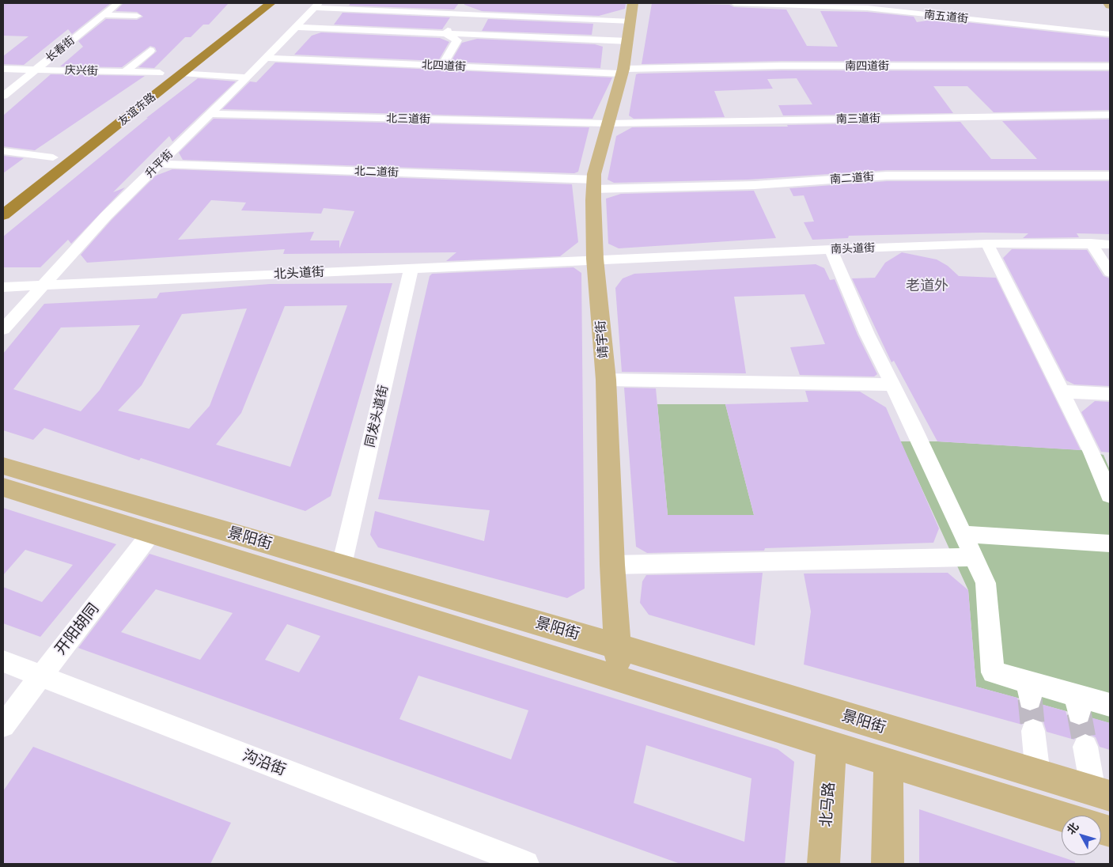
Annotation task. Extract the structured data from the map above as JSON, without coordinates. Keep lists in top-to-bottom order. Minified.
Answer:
{"streets":{"highway":["友谊东路"],"main road":["靖宇街","景阳街","北马路"],"street":["南五道街","长春街","北四道街","南四道街","庆兴街","北三道街","南三道街","升平街","北二道街","南二道街","南头道街","北头道街","同发头道街","开阳胡同","沟沿街"]},"crossings":[["长春街","庆兴街"],["北四道街","南四道街"],["北四道街","升平街"],["北四道街","靖宇街"],["南四道街","靖宇街"],["庆兴街","友谊东路"],["北三道街","南三道街"],["北三道街","升平街"],["北三道街","靖宇街"],["南三道街","靖宇街"],["升平街","北二道街"],["升平街","北头道街"],["北二道街","南二道街"],["北二道街","靖宇街"],["南二道街","靖宇街"],["南头道街","北头道街"],["南头道街","靖宇街"],["北头道街","靖宇街"],["北头道街","同发头道街"],["靖宇街","景阳街"],["同发头道街","景阳街"],["景阳街","开阳胡同"],["景阳街","北马路"],["开阳胡同","沟沿街"]],"districts":["老道外"],"north":"top left"}
